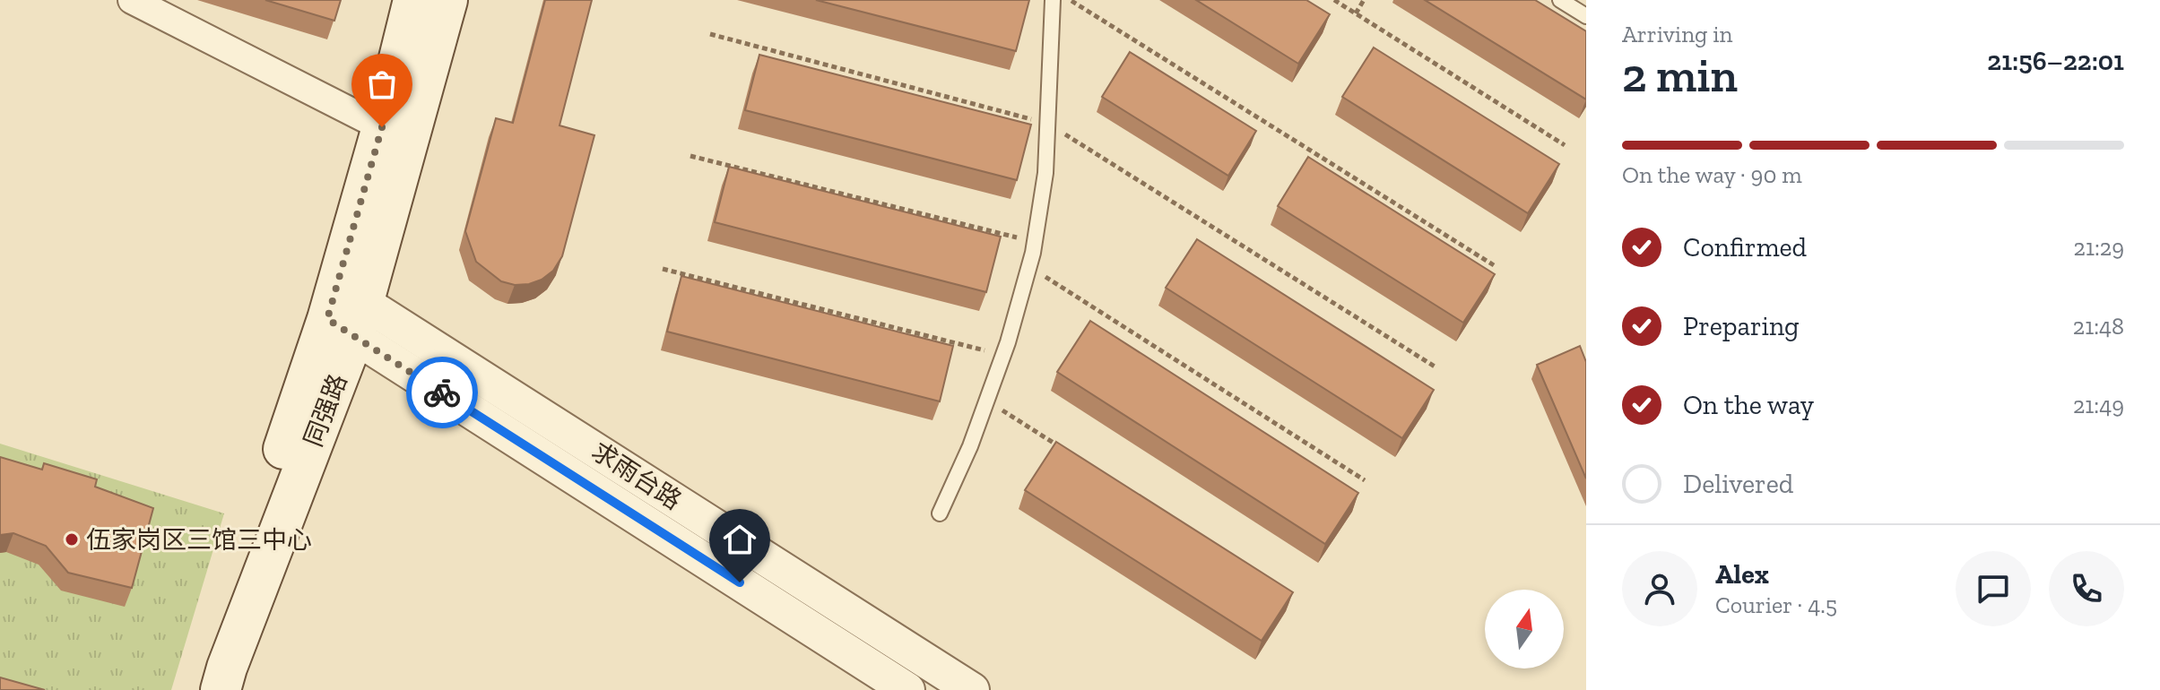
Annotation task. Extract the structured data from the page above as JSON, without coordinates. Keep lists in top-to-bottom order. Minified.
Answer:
{"streets":{"main road":["同强路"],"street":["求雨台路"]},"crossings":[["同强路","求雨台路"]],"places":["伍家岗区三馆三中心"],"north":"top","page":{"heading":["2 min","Arriving in","21:56–22:01"],"panel":["Alex","Courier · 4.5"],"bar":"On the way · 90 m","list":[["Confirmed","21:29"],["Preparing","21:48"],["On the way","21:49"],"Delivered"]}}
